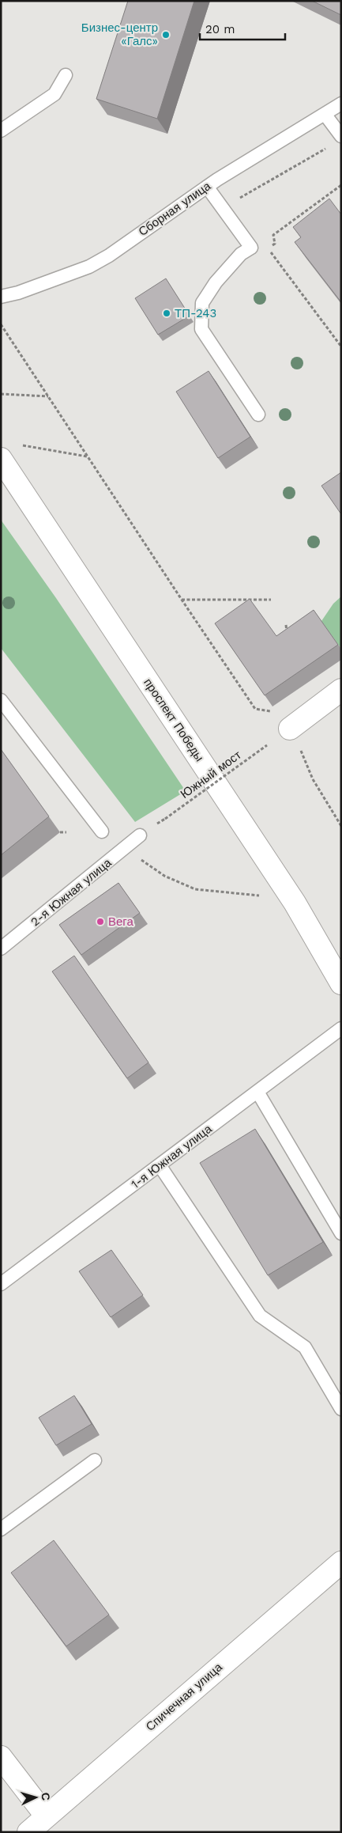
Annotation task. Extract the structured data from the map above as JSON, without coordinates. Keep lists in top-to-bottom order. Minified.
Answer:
{"streets":{"street":["проспект Победы","Спичечная улица"],"lane":["Сборная улица","2-я Южная улица","1-я Южная улица"],"path":["Южный мост"]},"places":["Бизнес-центр «Галс»","ТП-243","Вега"],"scale_bar":"20 m","north":"right"}
